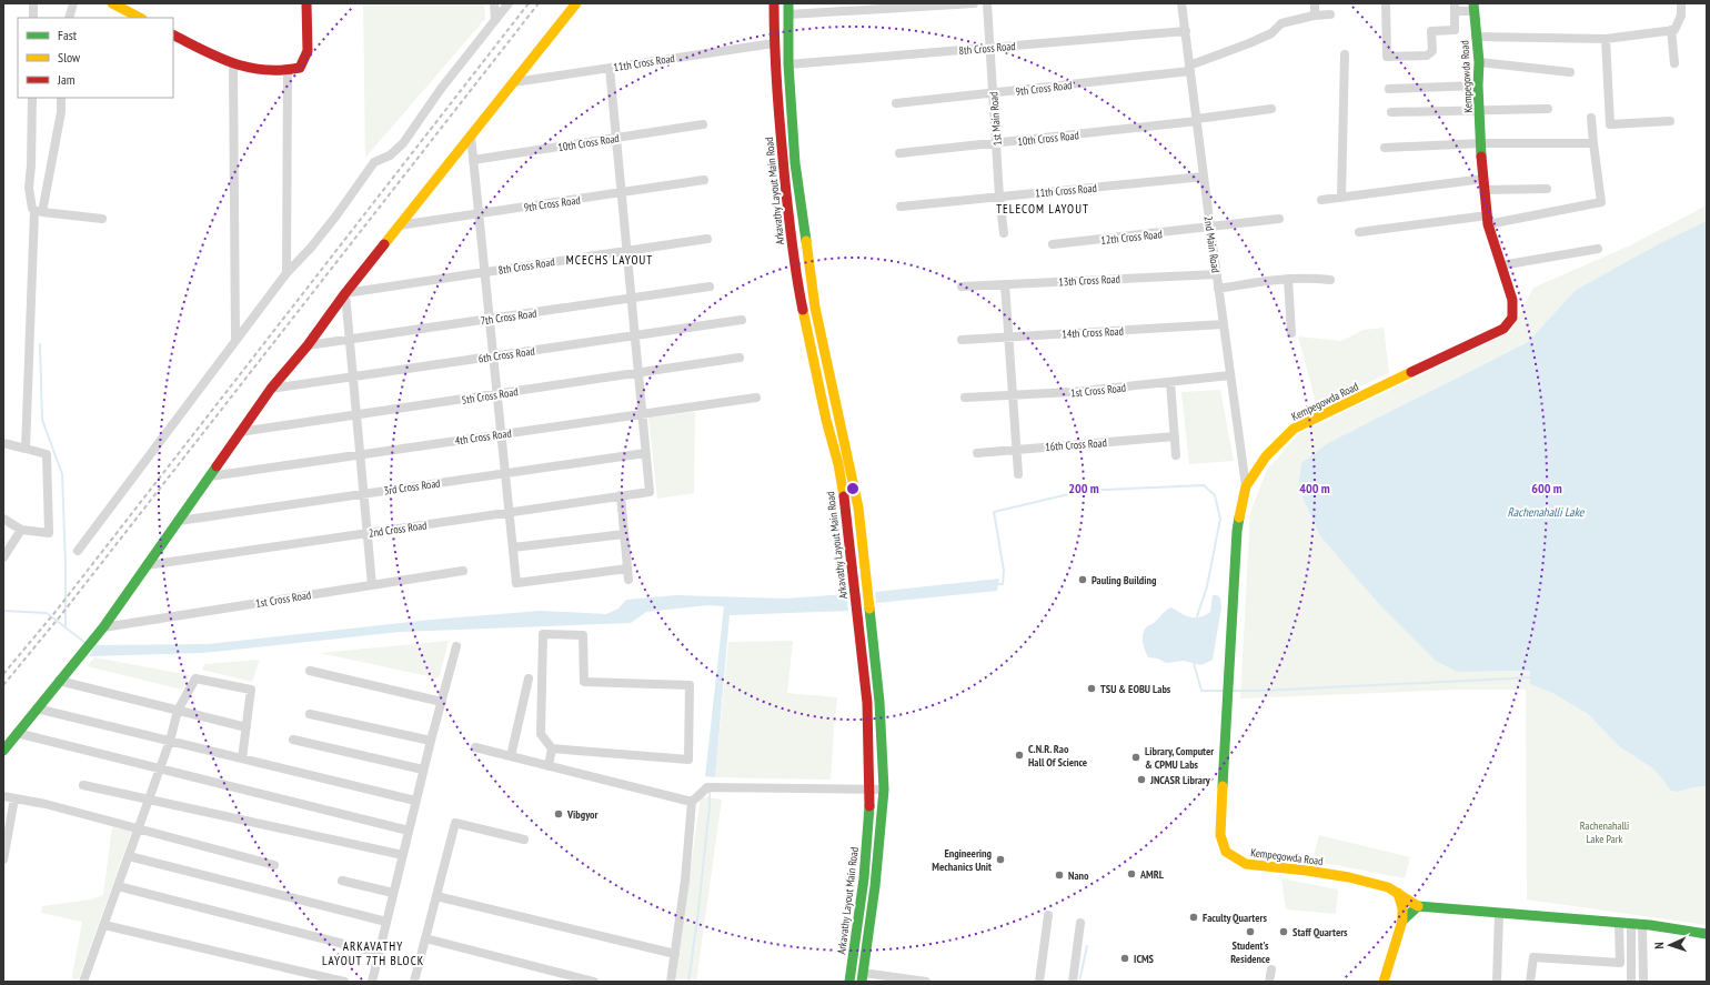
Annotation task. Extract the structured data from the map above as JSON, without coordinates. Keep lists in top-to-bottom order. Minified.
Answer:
{"streets":{"street":["8th Cross Road","11th Cross Road","Kempegowda Road","9th Cross Road","1st Main Road","10th Cross Road","Arkavathy Layout Main Road","12th Cross Road","2nd Main Road","13th Cross Road","7th Cross Road","14th Cross Road","6th Cross Road","1st Cross Road","5th Cross Road","4th Cross Road","16th Cross Road","3rd Cross Road","2nd Cross Road"]},"crossings":[["8th Cross Road","1st Main Road"],["8th Cross Road","2nd Main Road"],["11th Cross Road","1st Main Road"],["11th Cross Road","Arkavathy Layout Main Road"],["11th Cross Road","2nd Main Road"],["Kempegowda Road","2nd Main Road"],["9th Cross Road","1st Main Road"],["9th Cross Road","2nd Main Road"],["1st Main Road","10th Cross Road"],["10th Cross Road","2nd Main Road"],["12th Cross Road","2nd Main Road"],["2nd Main Road","13th Cross Road"],["2nd Main Road","14th Cross Road"],["2nd Main Road","1st Cross Road"],["3rd Cross Road","2nd Cross Road"]],"districts":["TELECOM LAYOUT","MCECHS LAYOUT","ARKAVATHY LAYOUT 7TH BLOCK"],"water":["Rachenahalli Lake"],"parks":["Rachenahalli Lake Park"],"places":["Pauling Building","TSU & EOBU Labs","C.N.R. Rao Hall Of Science","Library, Computer & CPMU Labs","JNCASR Library","Vibgyor","Engineering Mechanics Unit","AMRL","Nano","Faculty Quarters","Student's Residence","Staff Quarters","ICMS"],"legend":["Fast","Slow","Jam"],"north":"left","rings":["200 m","400 m","600 m"]}
